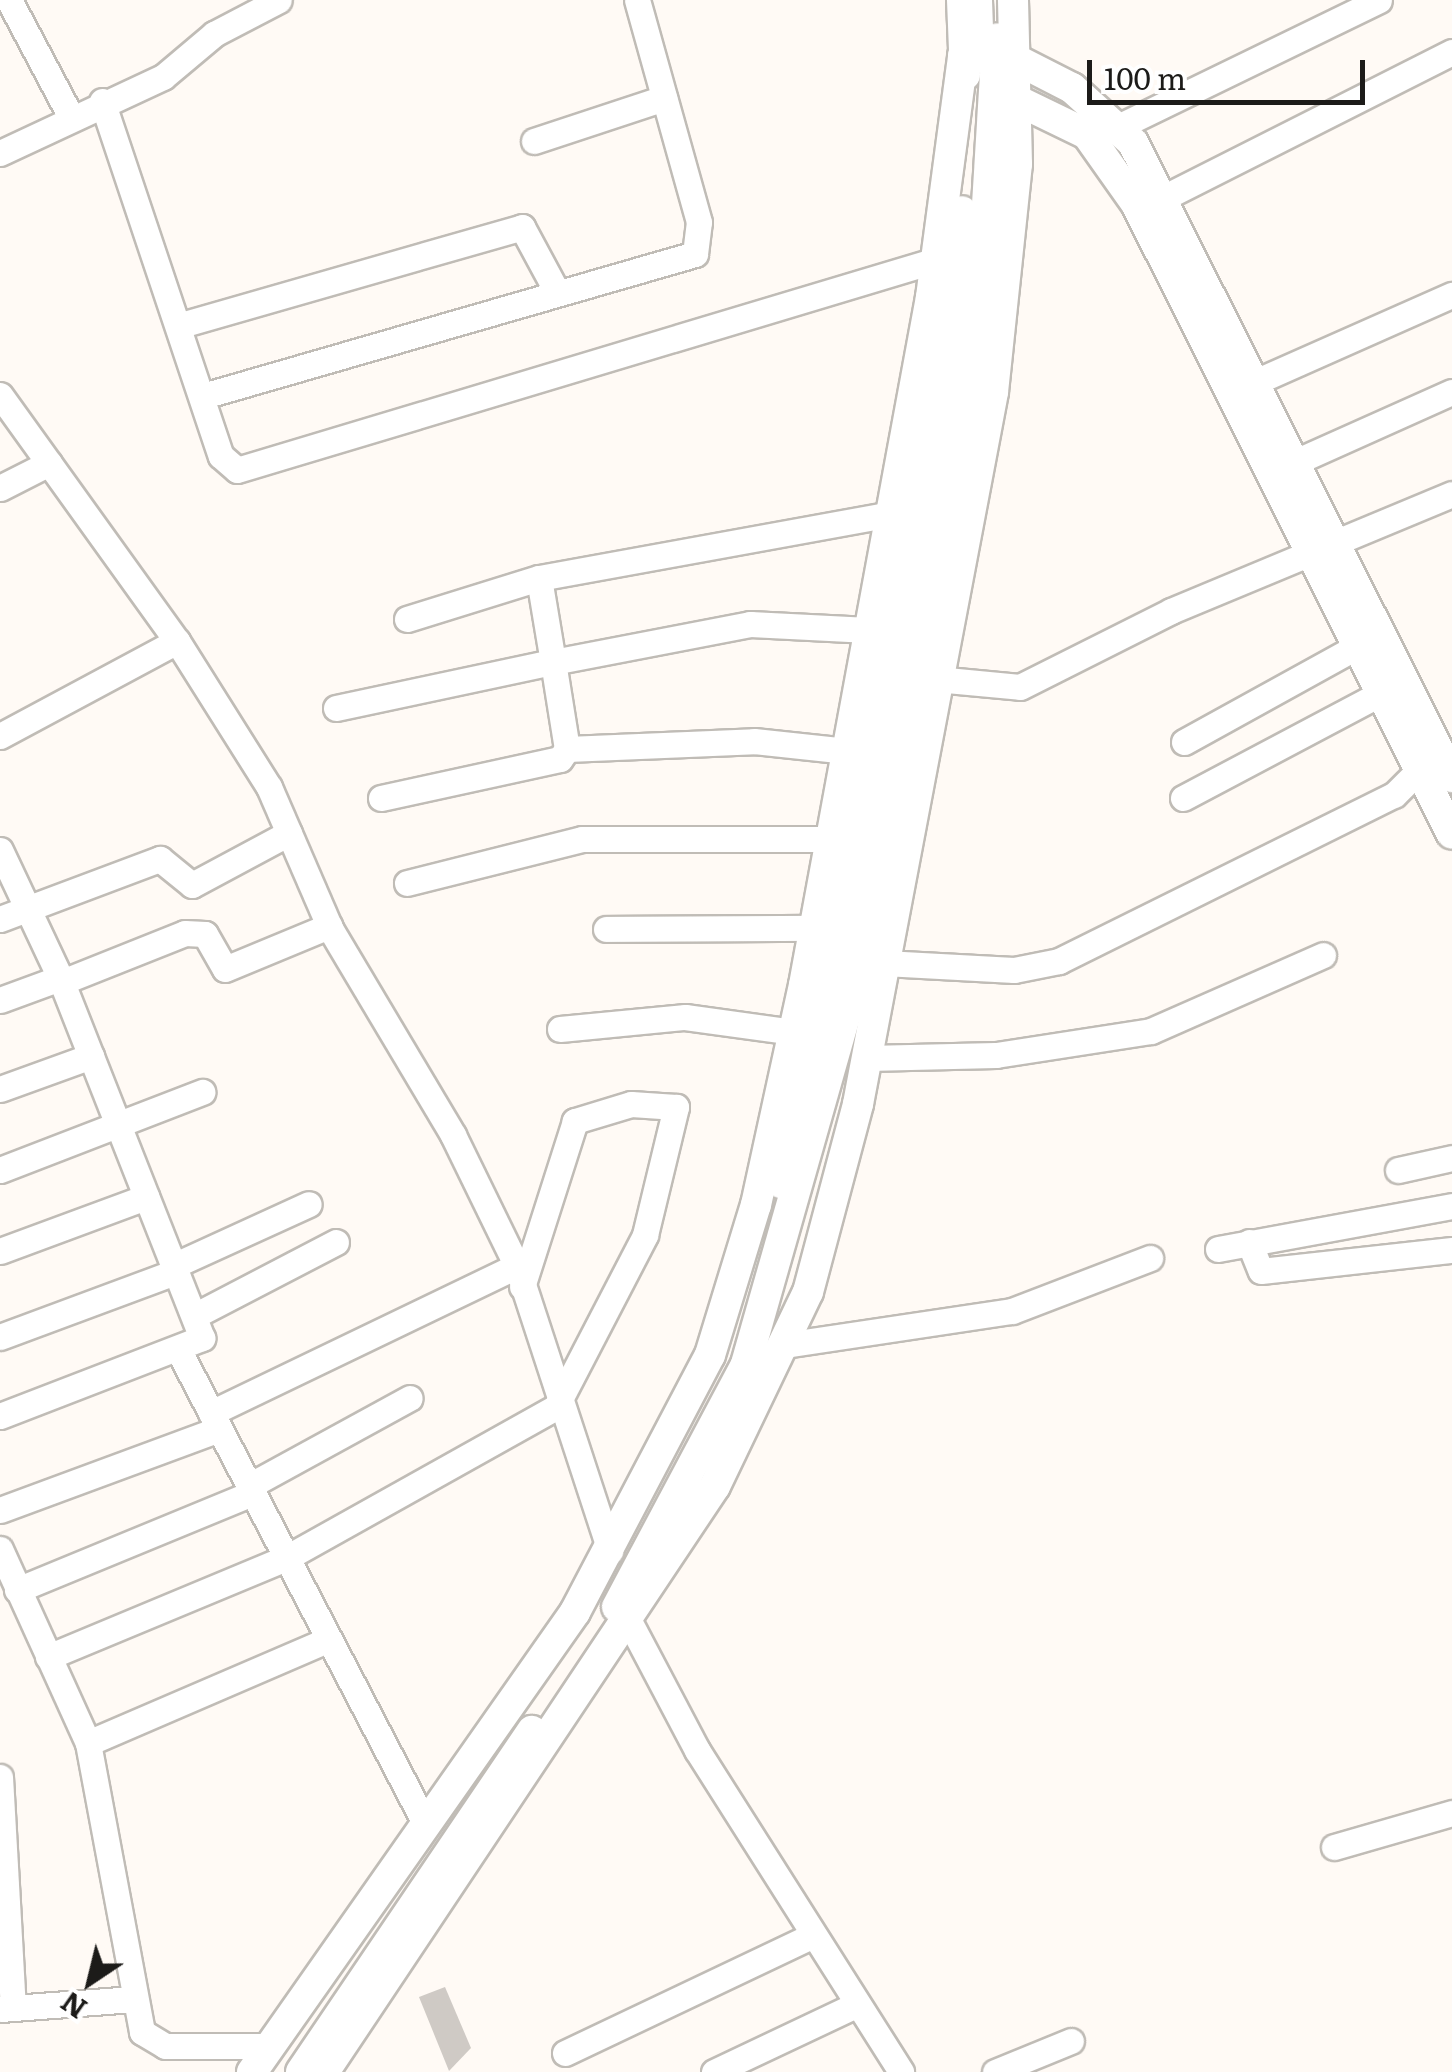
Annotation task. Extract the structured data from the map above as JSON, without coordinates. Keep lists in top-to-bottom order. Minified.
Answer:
{"scale_bar":"100 m","north":"bottom left"}
